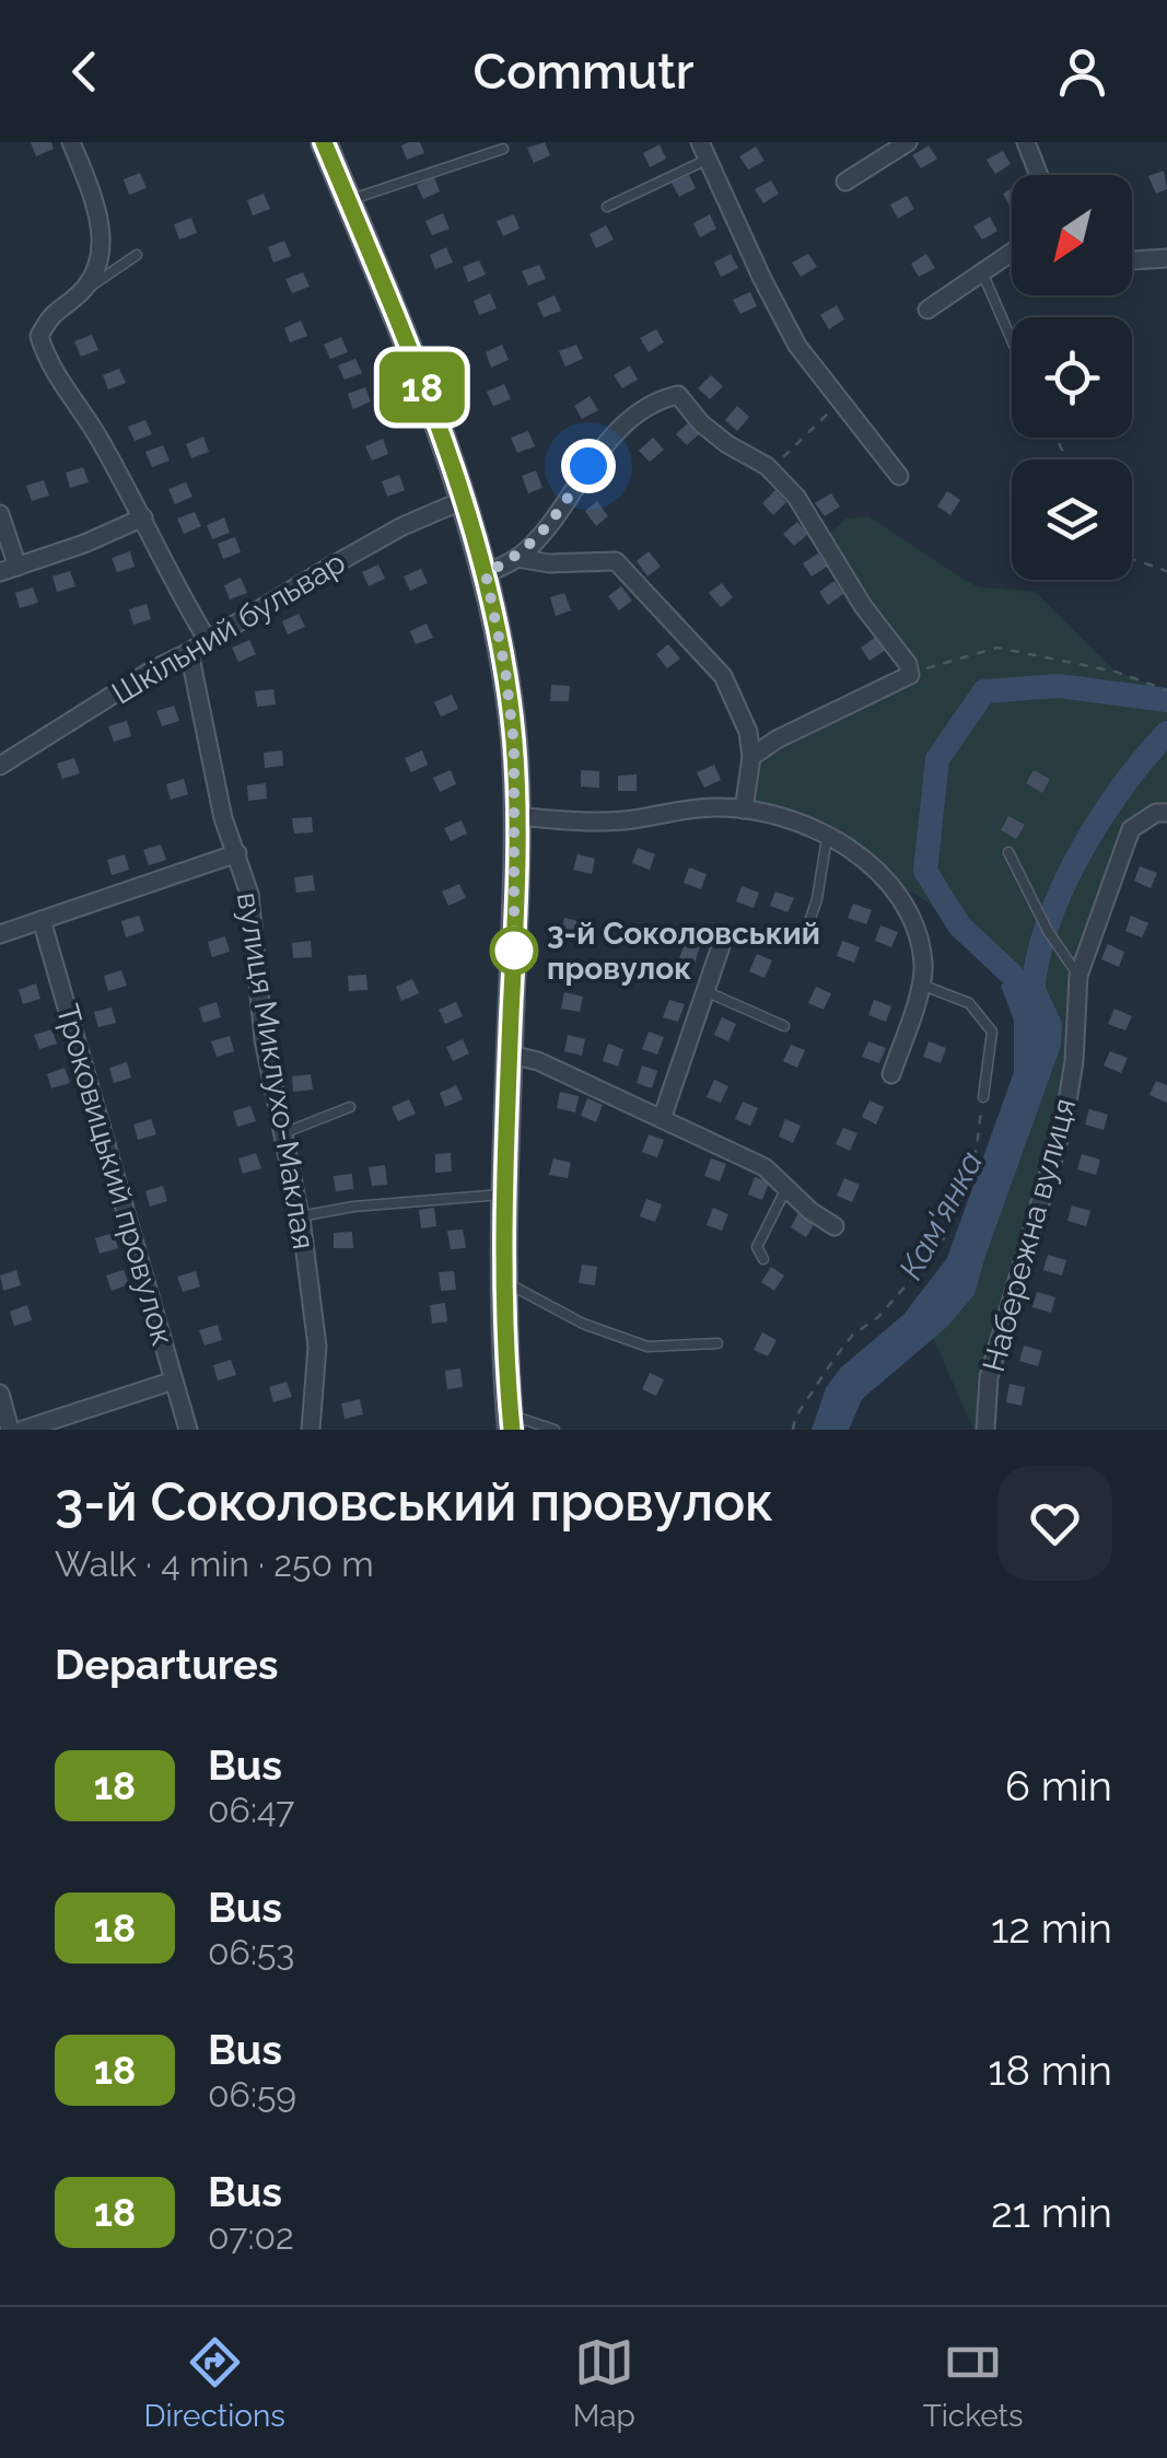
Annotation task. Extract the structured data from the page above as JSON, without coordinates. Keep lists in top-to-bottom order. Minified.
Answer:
{"streets":{"street":["Шкільний бульвар","вулиця Миклухо-Маклая","Троковицький провулок","Набережна вулиця"]},"crossings":[["Шкільний бульвар","вулиця Миклухо-Маклая"]],"water":["Кам'янка"],"places":["3-й Соколовський провулок"],"lines":["bus line 18"],"north":"bottom left","page":{"header":"Commutr","on_map":"18","heading":[["3-й Соколовський провулок","Walk · 4 min · 250 m"],"Departures"],"list":[{"mark":"18","name":"Bus","note":"06:47","value":"6 min"},{"mark":"18","name":"Bus","note":"06:53","value":"12 min"},{"mark":"18","name":"Bus","note":"06:59","value":"18 min"},{"mark":"18","name":"Bus","note":"07:02","value":"21 min"}],"tabs":["Directions","Map","Tickets"]}}
